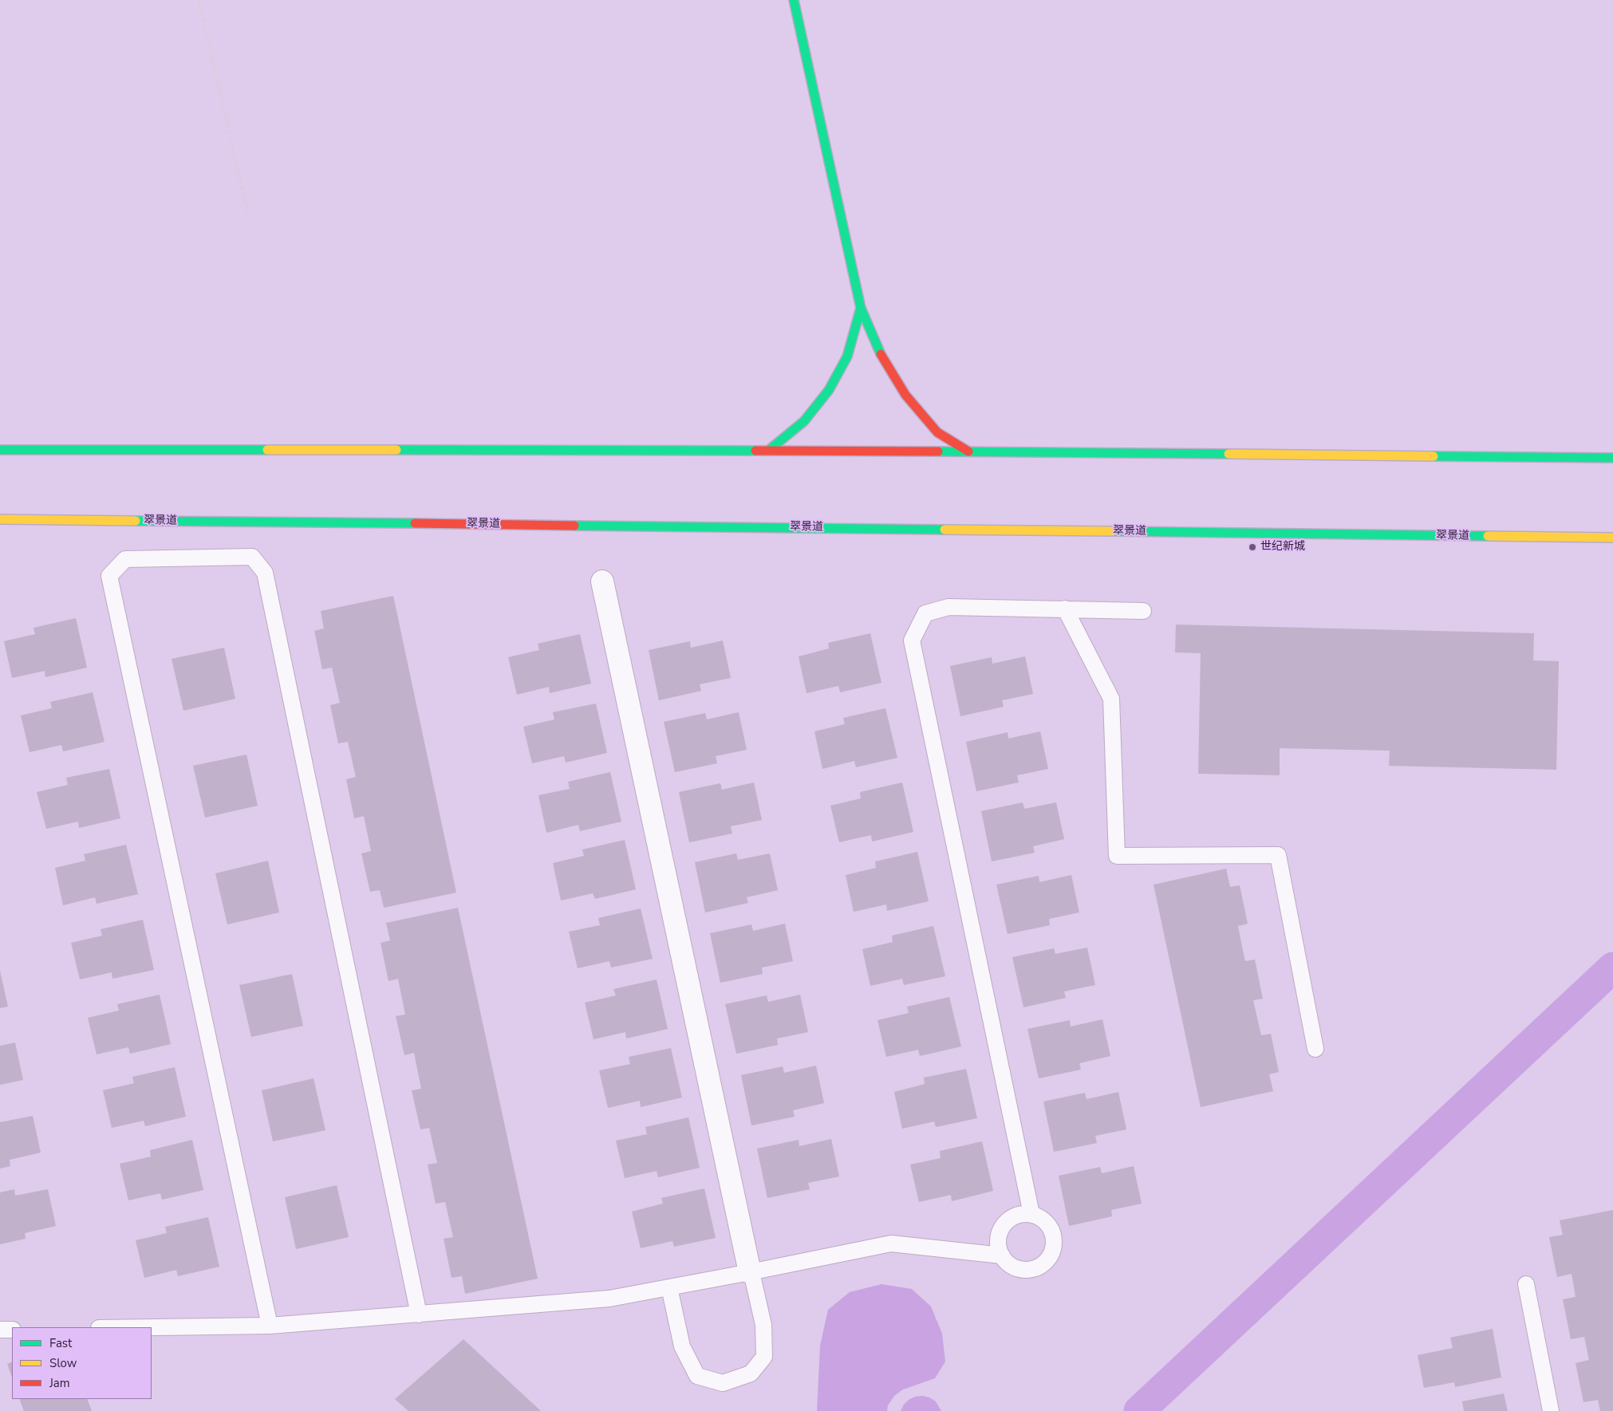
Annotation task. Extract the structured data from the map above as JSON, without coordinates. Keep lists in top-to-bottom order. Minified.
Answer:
{"streets":{"main road":["翠景道"]},"places":["世纪新城"],"legend":["Fast","Slow","Jam"]}
